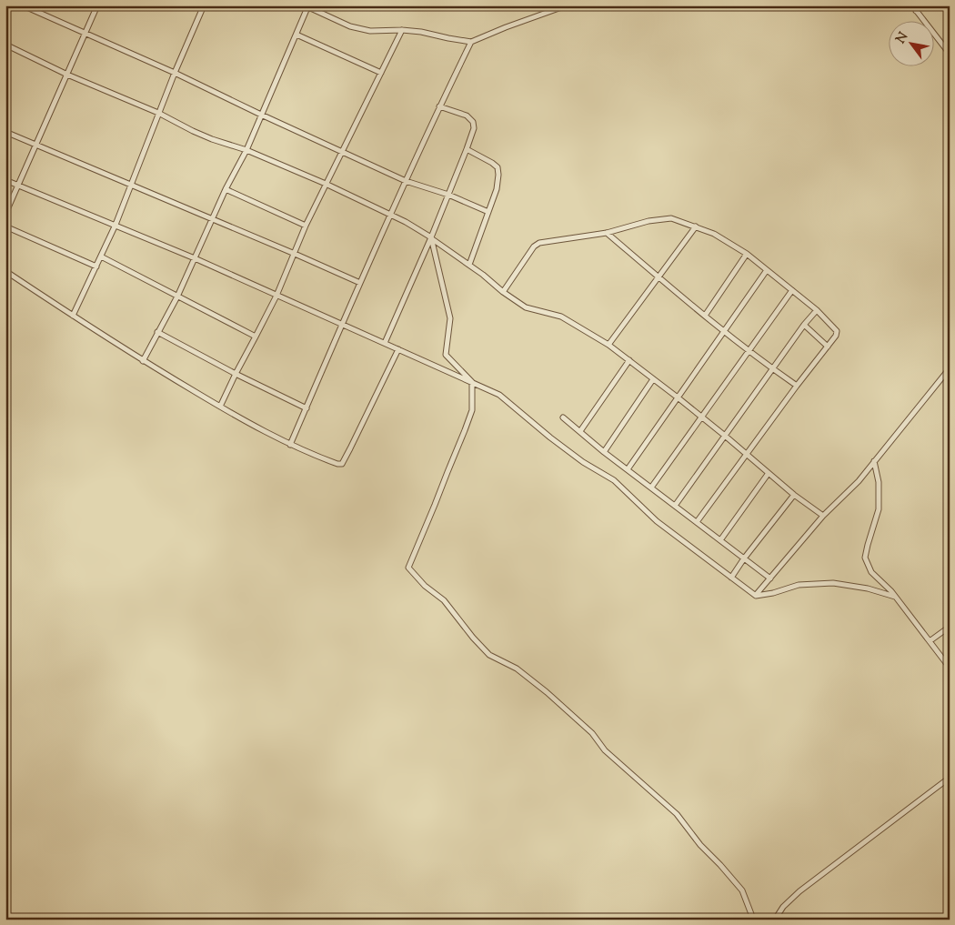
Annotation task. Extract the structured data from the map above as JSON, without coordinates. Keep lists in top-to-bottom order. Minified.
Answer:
{"north":"top left"}
